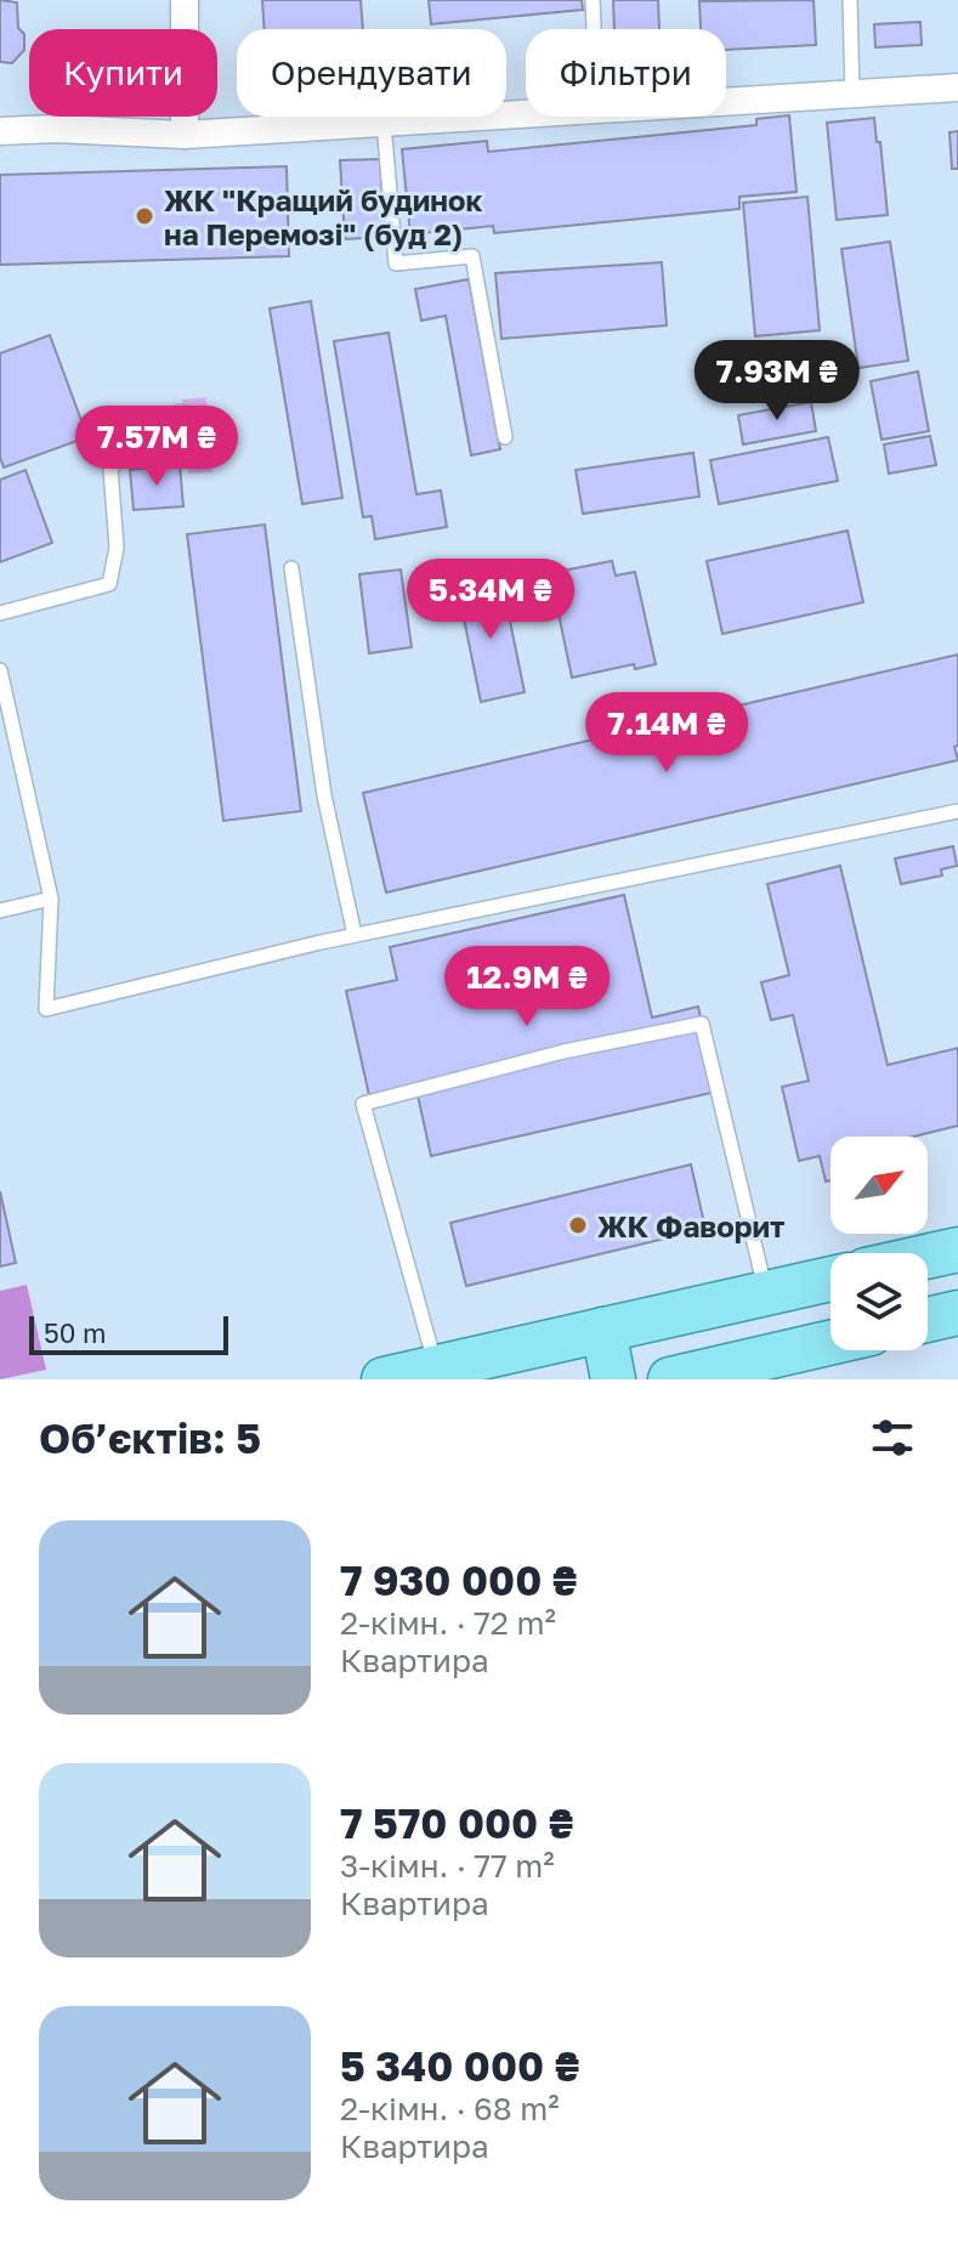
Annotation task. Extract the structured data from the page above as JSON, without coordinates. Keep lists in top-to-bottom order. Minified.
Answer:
{"places":["ЖК \"Кращий будинок на Перемозі\" (буд 2)","ЖК Фаворит"],"scale_bar":"50 m","north":"top right","page":{"chip":["Купити","Орендувати","Фільтри"],"price":["7.93M ₴","7.57M ₴","5.34M ₴","7.14M ₴","12.9M ₴"],"scale":"50 m","heading":"Об’єктів: 5","list":[{"name":"7 930 000 ₴","note":"2-кімн. · 72 m² · Квартира"},{"name":"7 570 000 ₴","note":"3-кімн. · 77 m² · Квартира"},{"name":"5 340 000 ₴","note":"2-кімн. · 68 m² · Квартира"}]}}
